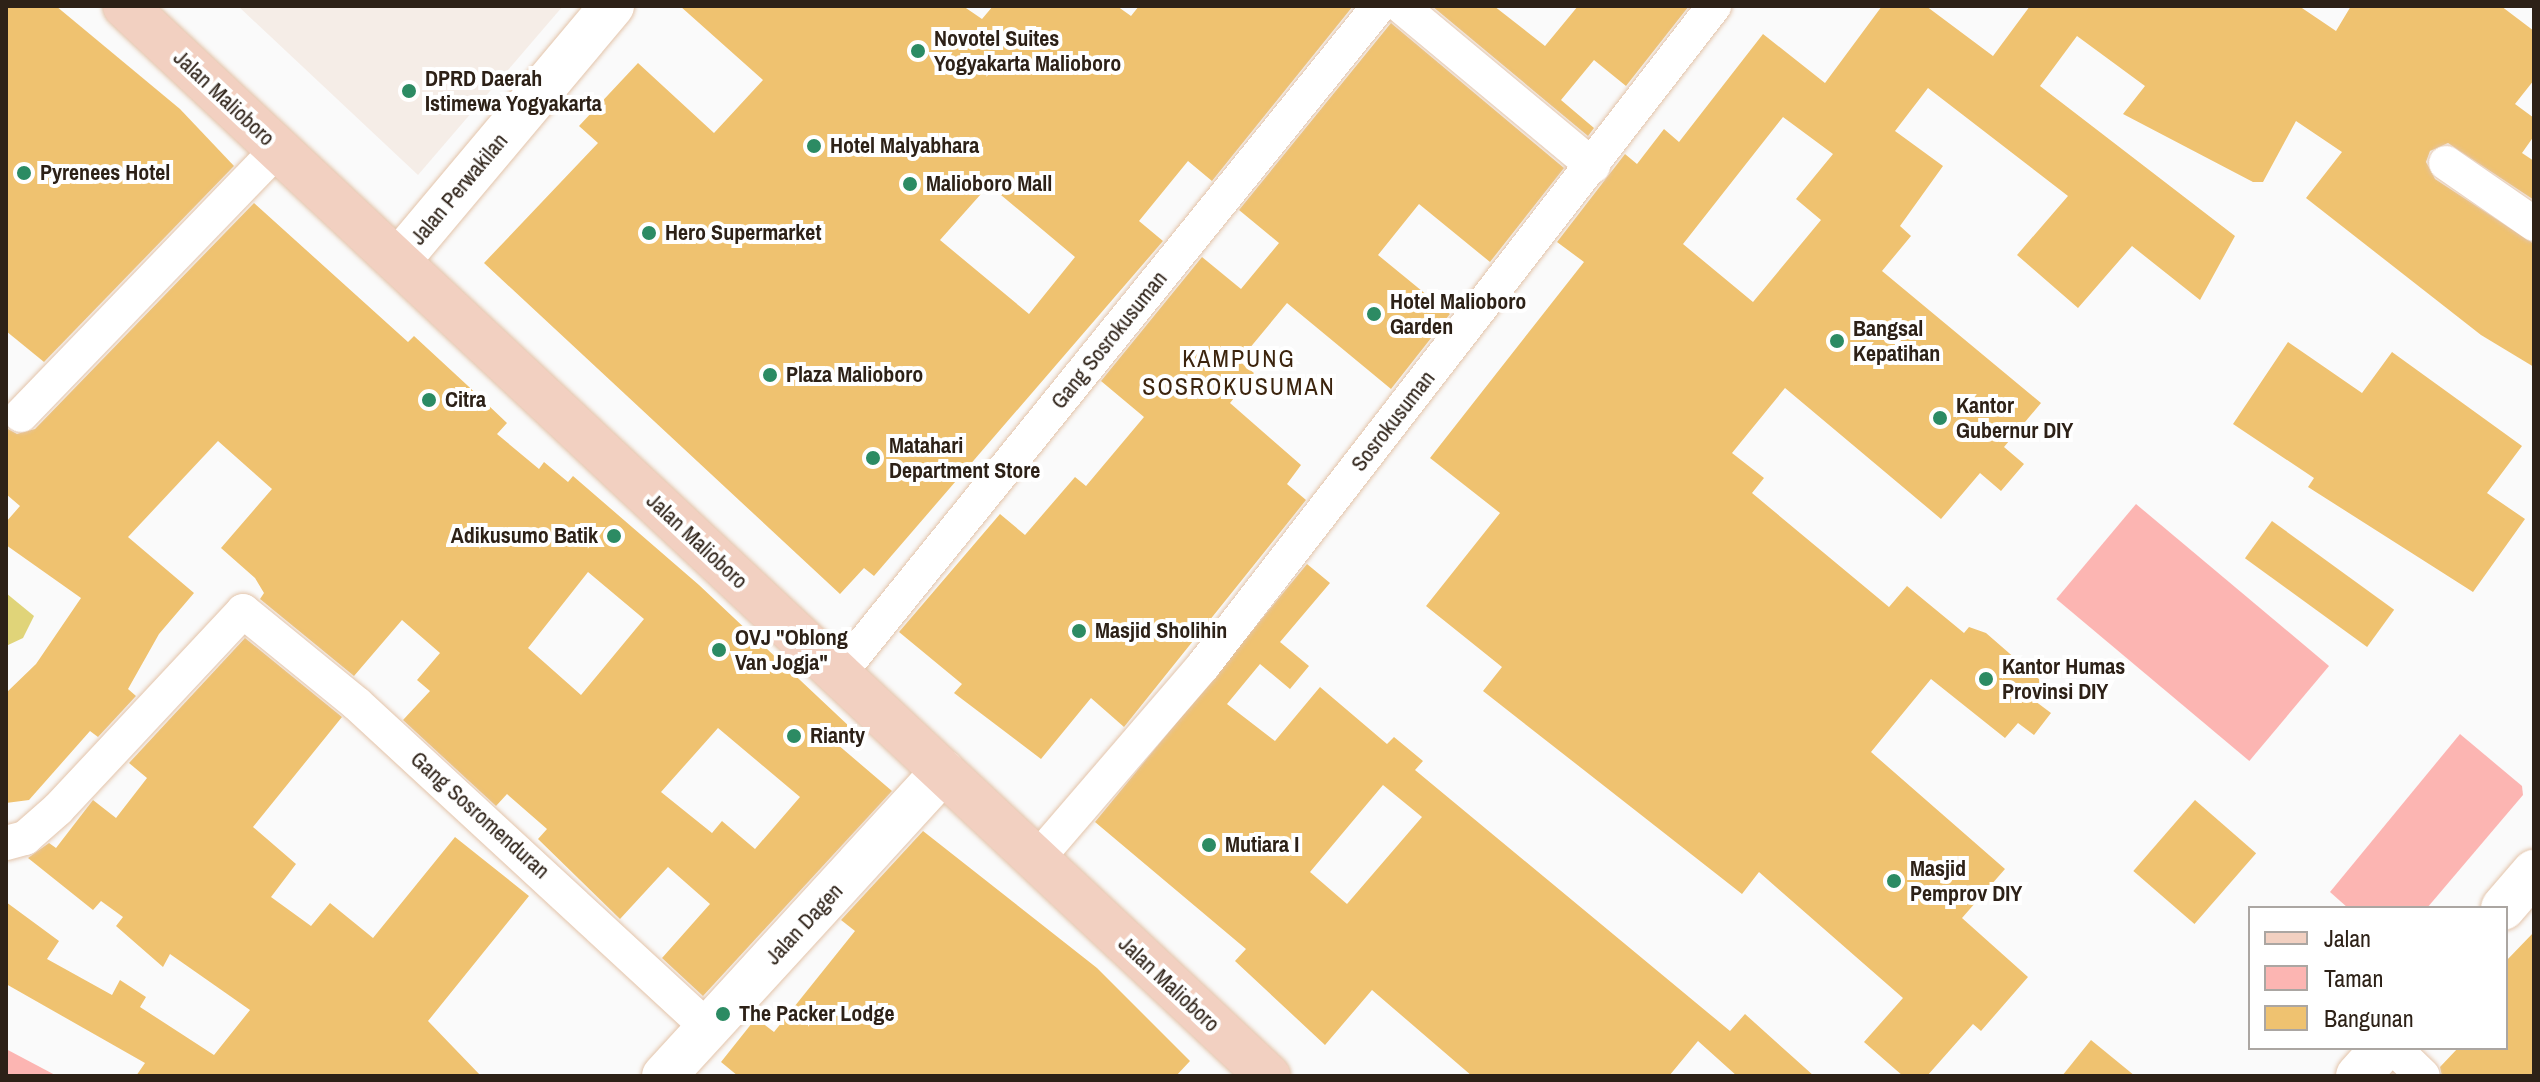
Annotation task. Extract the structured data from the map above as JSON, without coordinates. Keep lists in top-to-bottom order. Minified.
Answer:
{"streets":{"main road":["Jalan Malioboro"],"street":["Jalan Perwakilan","Gang Sosrokusuman","Sosrokusuman","Gang Sosromenduran","Jalan Dagen"]},"crossings":[["Jalan Malioboro","Jalan Perwakilan"],["Jalan Malioboro","Gang Sosrokusuman"],["Jalan Malioboro","Sosrokusuman"],["Jalan Malioboro","Jalan Dagen"],["Gang Sosromenduran","Jalan Dagen"]],"districts":["KAMPUNG SOSROKUSUMAN"],"places":["Novotel Suites Yogyakarta Malioboro","DPRD Daerah Istimewa Yogyakarta","Hotel Malyabhara","Pyrenees Hotel","Malioboro Mall","Hero Supermarket","Hotel Malioboro Garden","Bangsal Kepatihan","Plaza Malioboro","Citra","Kantor Gubernur DIY","Matahari Department Store","Adikusumo Batik","Masjid Sholihin","OVJ \"Oblong Van Jogja\"","Kantor Humas Provinsi DIY","Rianty","Mutiara I","Masjid Pemprov DIY","The Packer Lodge"],"legend":["Jalan","Taman","Bangunan"]}
